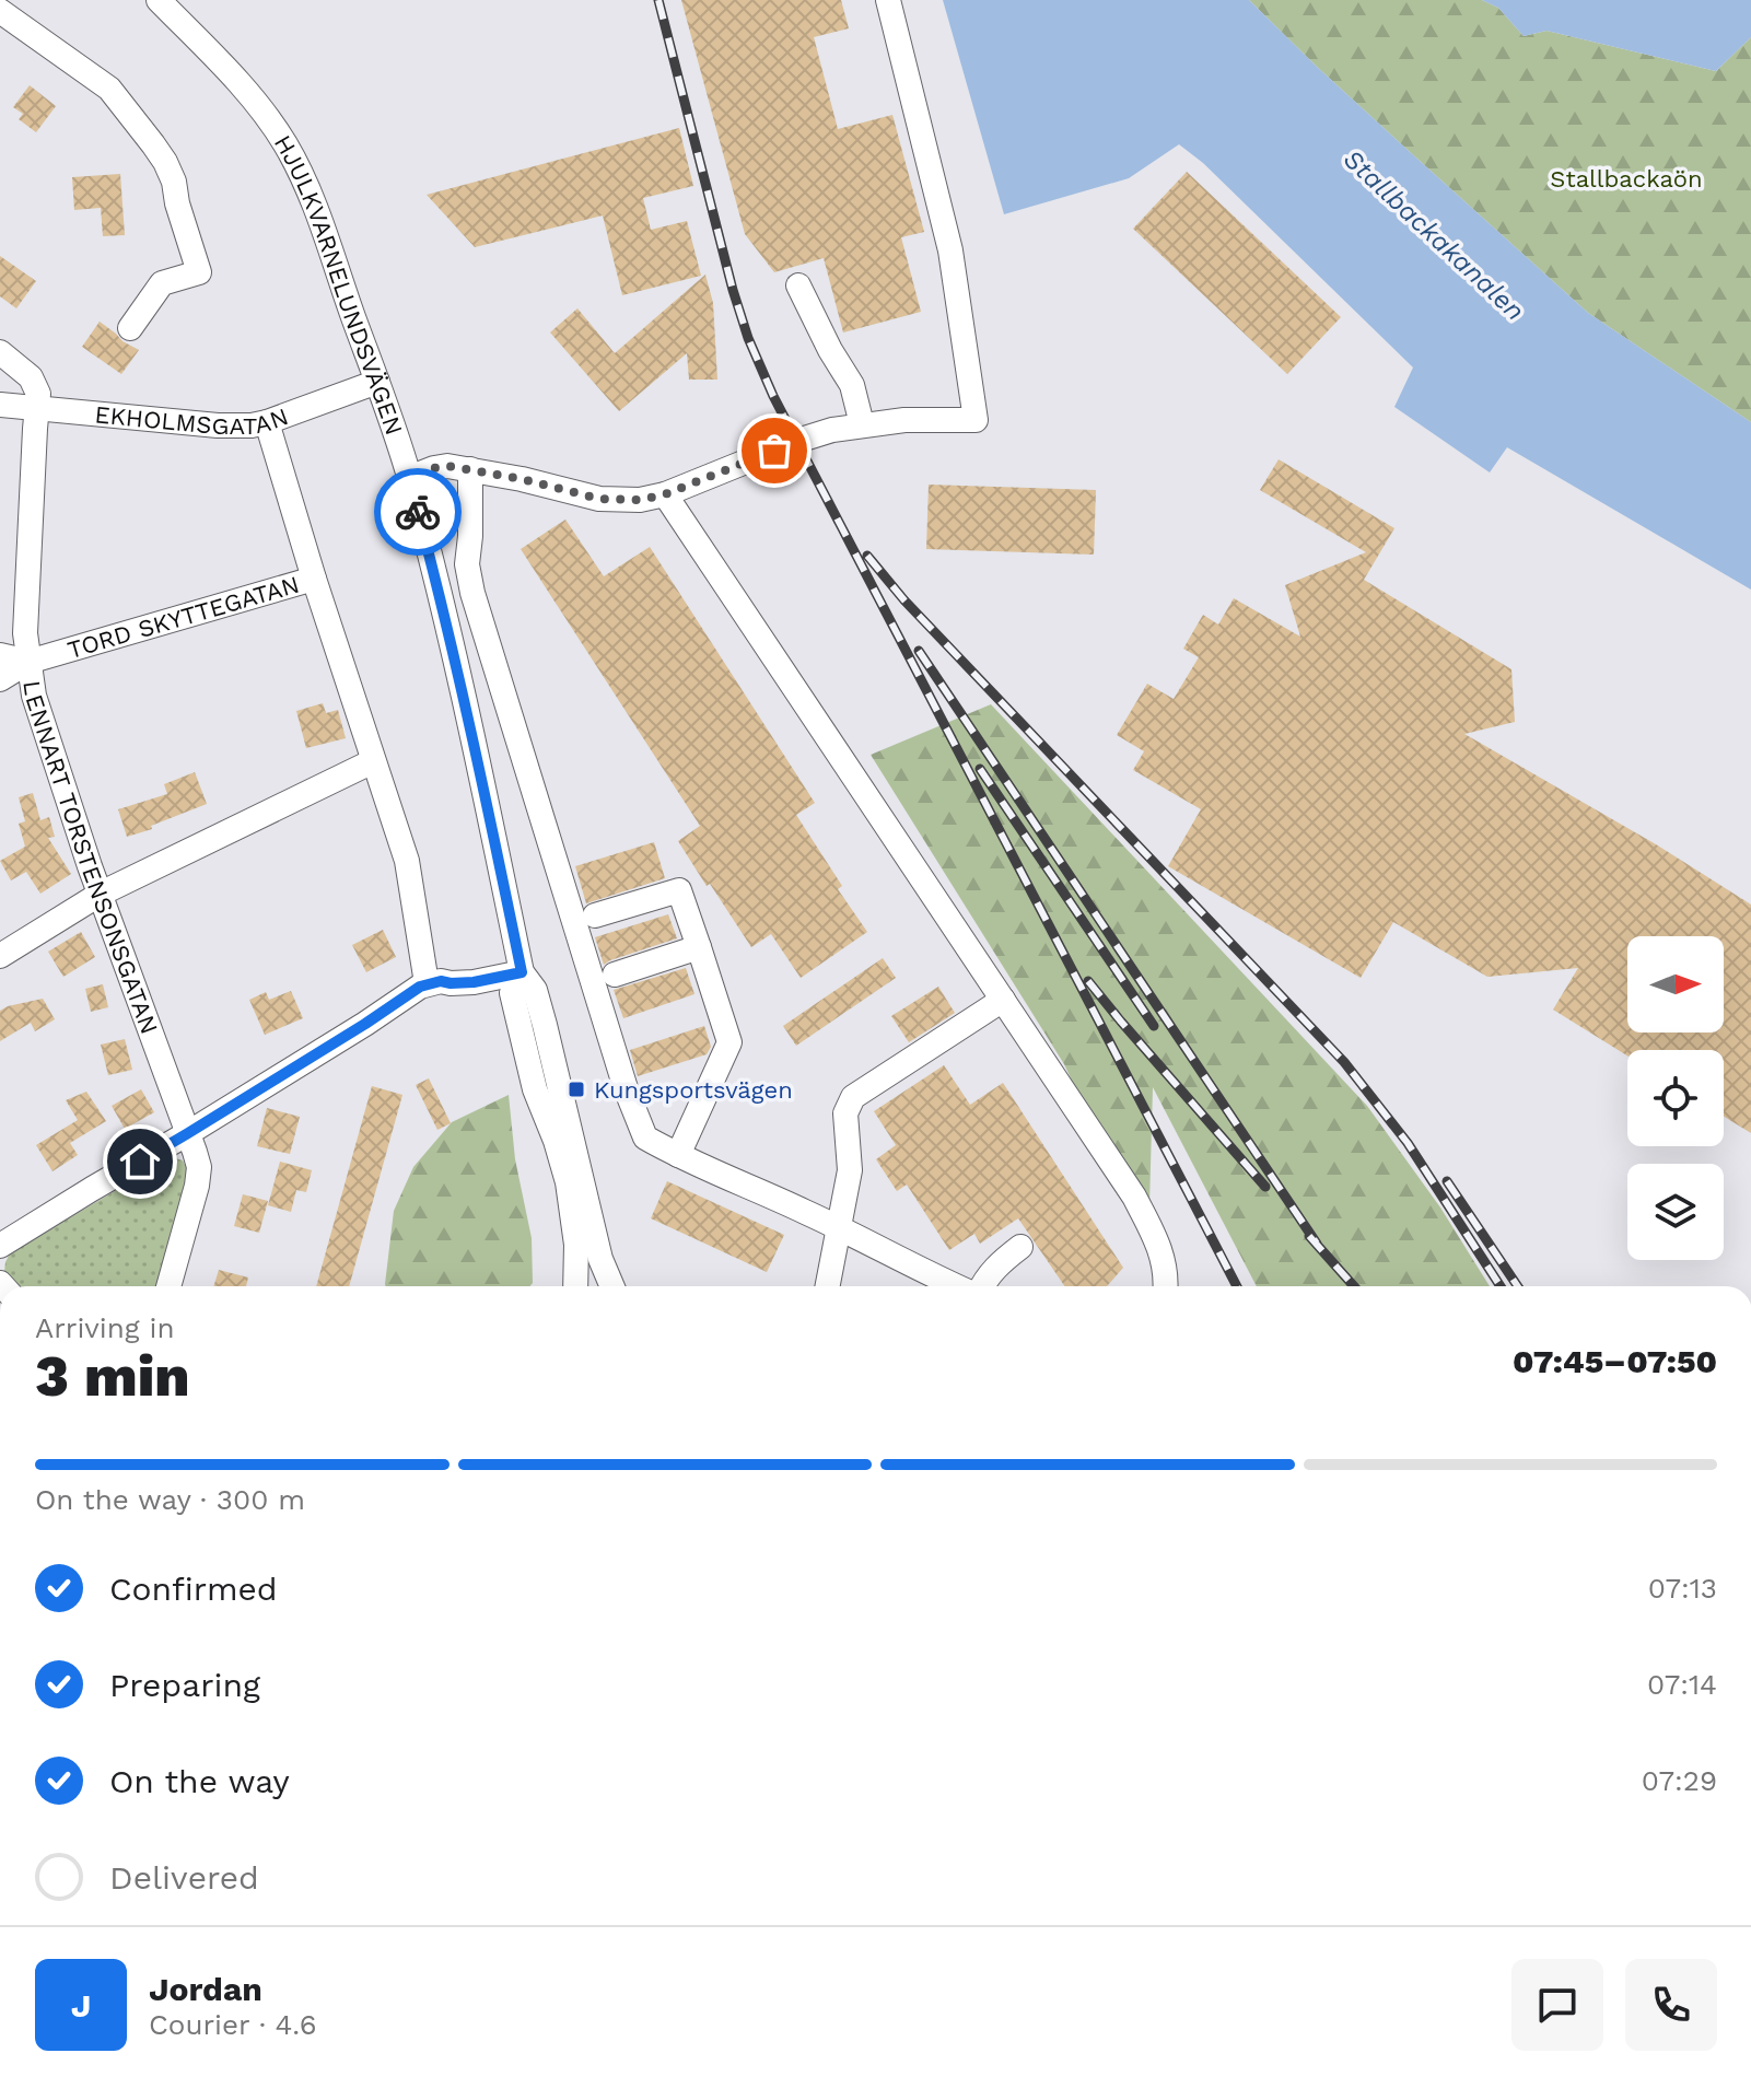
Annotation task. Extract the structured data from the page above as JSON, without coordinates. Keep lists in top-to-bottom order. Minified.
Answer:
{"streets":{"street":["HJULKVARNELUNDSVÄGEN","EKHOLMSGATAN","TORD SKYTTEGATAN","LENNART TORSTENSONSGATAN"]},"crossings":[["HJULKVARNELUNDSVÄGEN","EKHOLMSGATAN"],["EKHOLMSGATAN","LENNART TORSTENSONSGATAN"],["TORD SKYTTEGATAN","LENNART TORSTENSONSGATAN"]],"water":["Stallbackakanalen"],"parks":["Stallbackaön"],"places":{"transit":["Kungsportsvägen"]},"north":"right","page":{"heading":["3 min","Arriving in","07:45–07:50"],"panel":["Jordan","Courier · 4.6"],"bar":"On the way · 300 m","list":[["Confirmed","07:13"],["Preparing","07:14"],["On the way","07:29"],"Delivered"],"round":"J"}}
